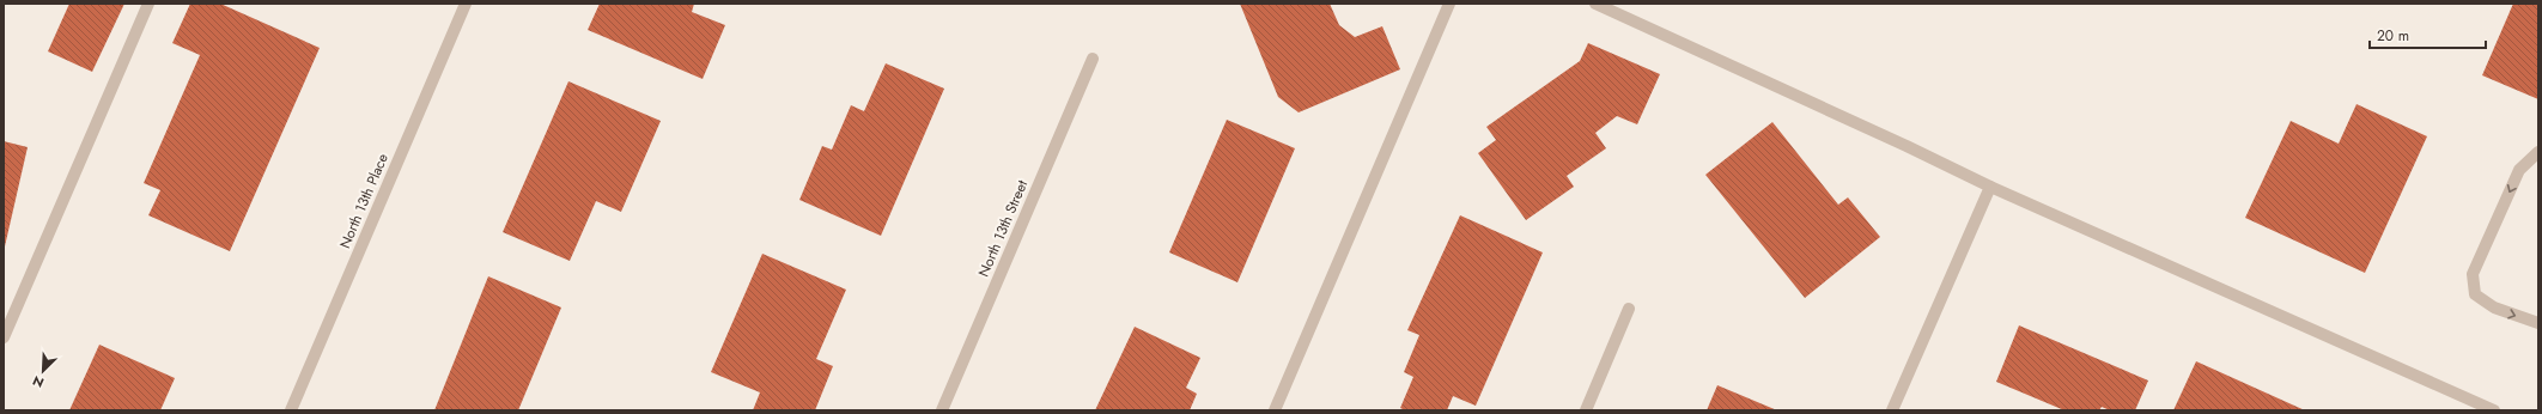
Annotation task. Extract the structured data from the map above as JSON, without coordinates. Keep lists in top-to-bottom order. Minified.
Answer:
{"streets":{"street":["North 13th Place","North 13th Street"]},"scale_bar":"20 m","north":"bottom left"}
